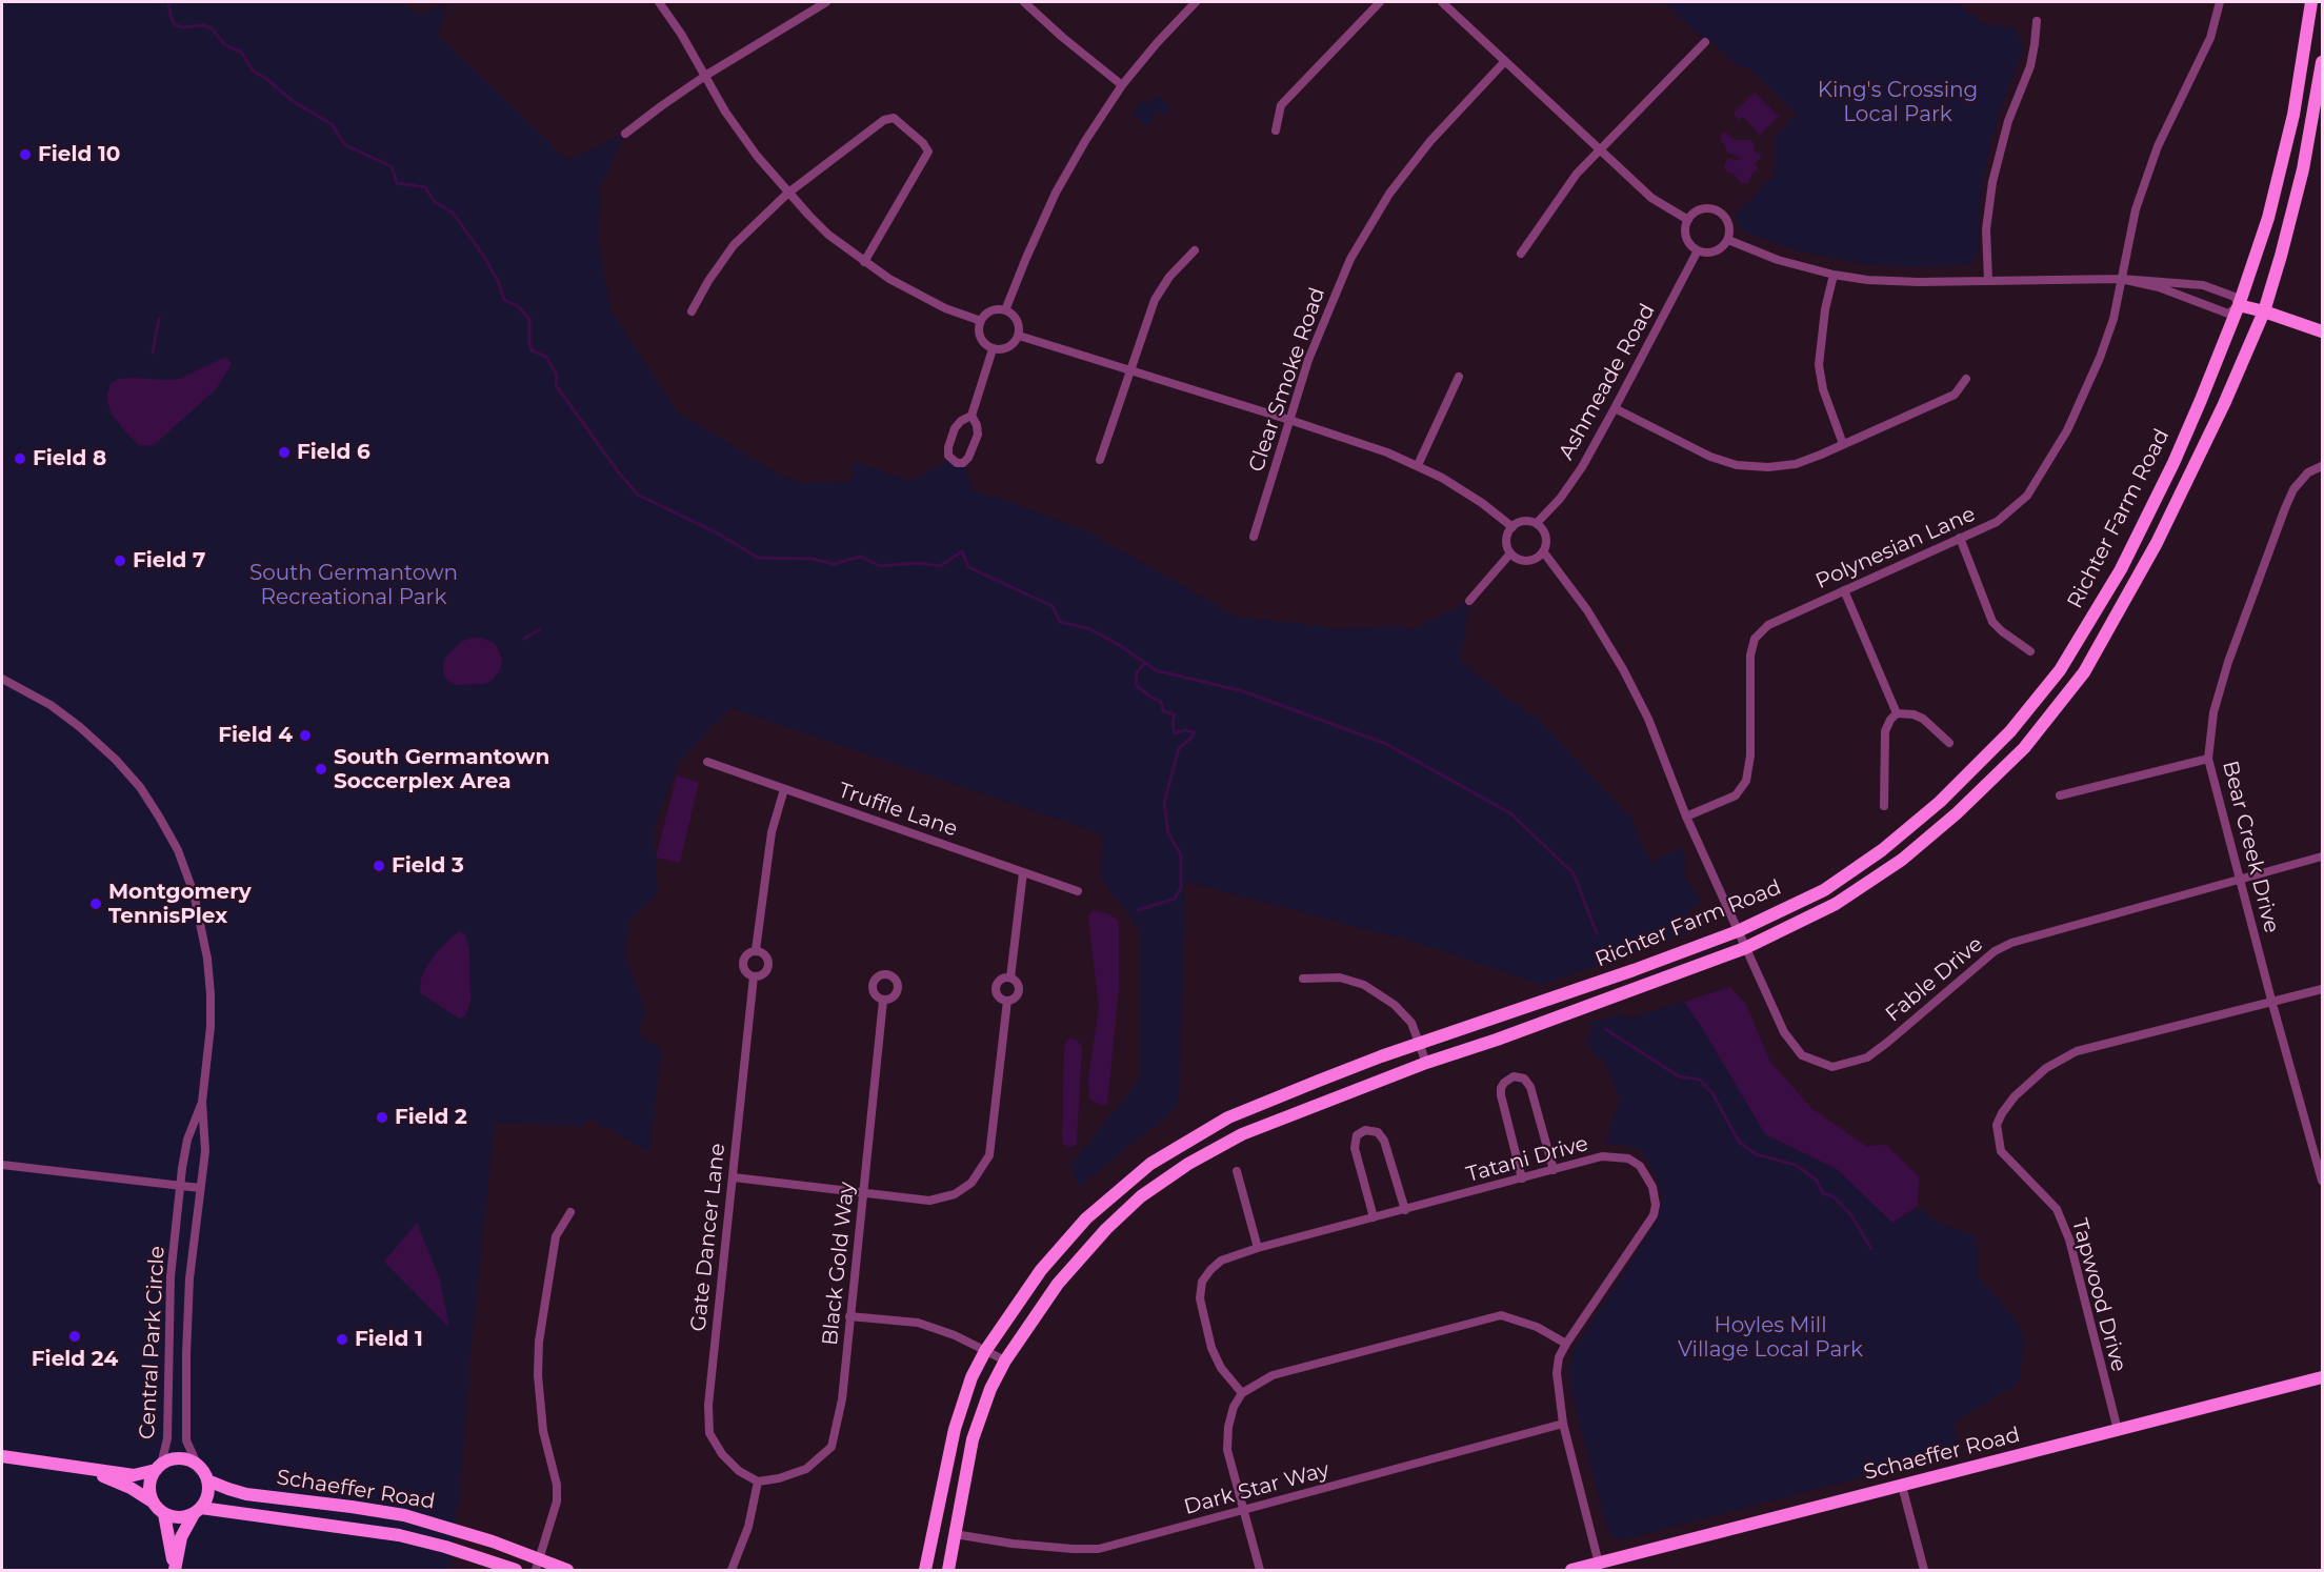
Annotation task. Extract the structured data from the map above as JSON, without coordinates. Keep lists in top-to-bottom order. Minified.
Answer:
{"streets":{"main road":["Richter Farm Road","Schaeffer Road"],"street":["Clear Smoke Road","Ashmeade Road","Polynesian Lane","Truffle Lane","Bear Creek Drive","Fable Drive","Tatani Drive","Gate Dancer Lane","Black Gold Way","Tapwood Drive","Central Park Circle","Dark Star Way"]},"crossings":[["Ashmeade Road","Fable Drive"],["Richter Farm Road","Fable Drive"],["Richter Farm Road","Dark Star Way"],["Polynesian Lane","Fable Drive"],["Truffle Lane","Gate Dancer Lane"],["Bear Creek Drive","Fable Drive"],["Bear Creek Drive","Tapwood Drive"],["Tatani Drive","Schaeffer Road"],["Tatani Drive","Dark Star Way"],["Gate Dancer Lane","Black Gold Way"],["Tapwood Drive","Schaeffer Road"],["Central Park Circle","Schaeffer Road"]],"parks":["King's Crossing Local Park","South Germantown Recreational Park","Hoyles Mill Village Local Park"],"places":["Field 10","Field 6","Field 8","Field 7","Field 4","South Germantown Soccerplex Area","Field 3","Montgomery TennisPlex","Field 2","Field 24","Field 1"]}
